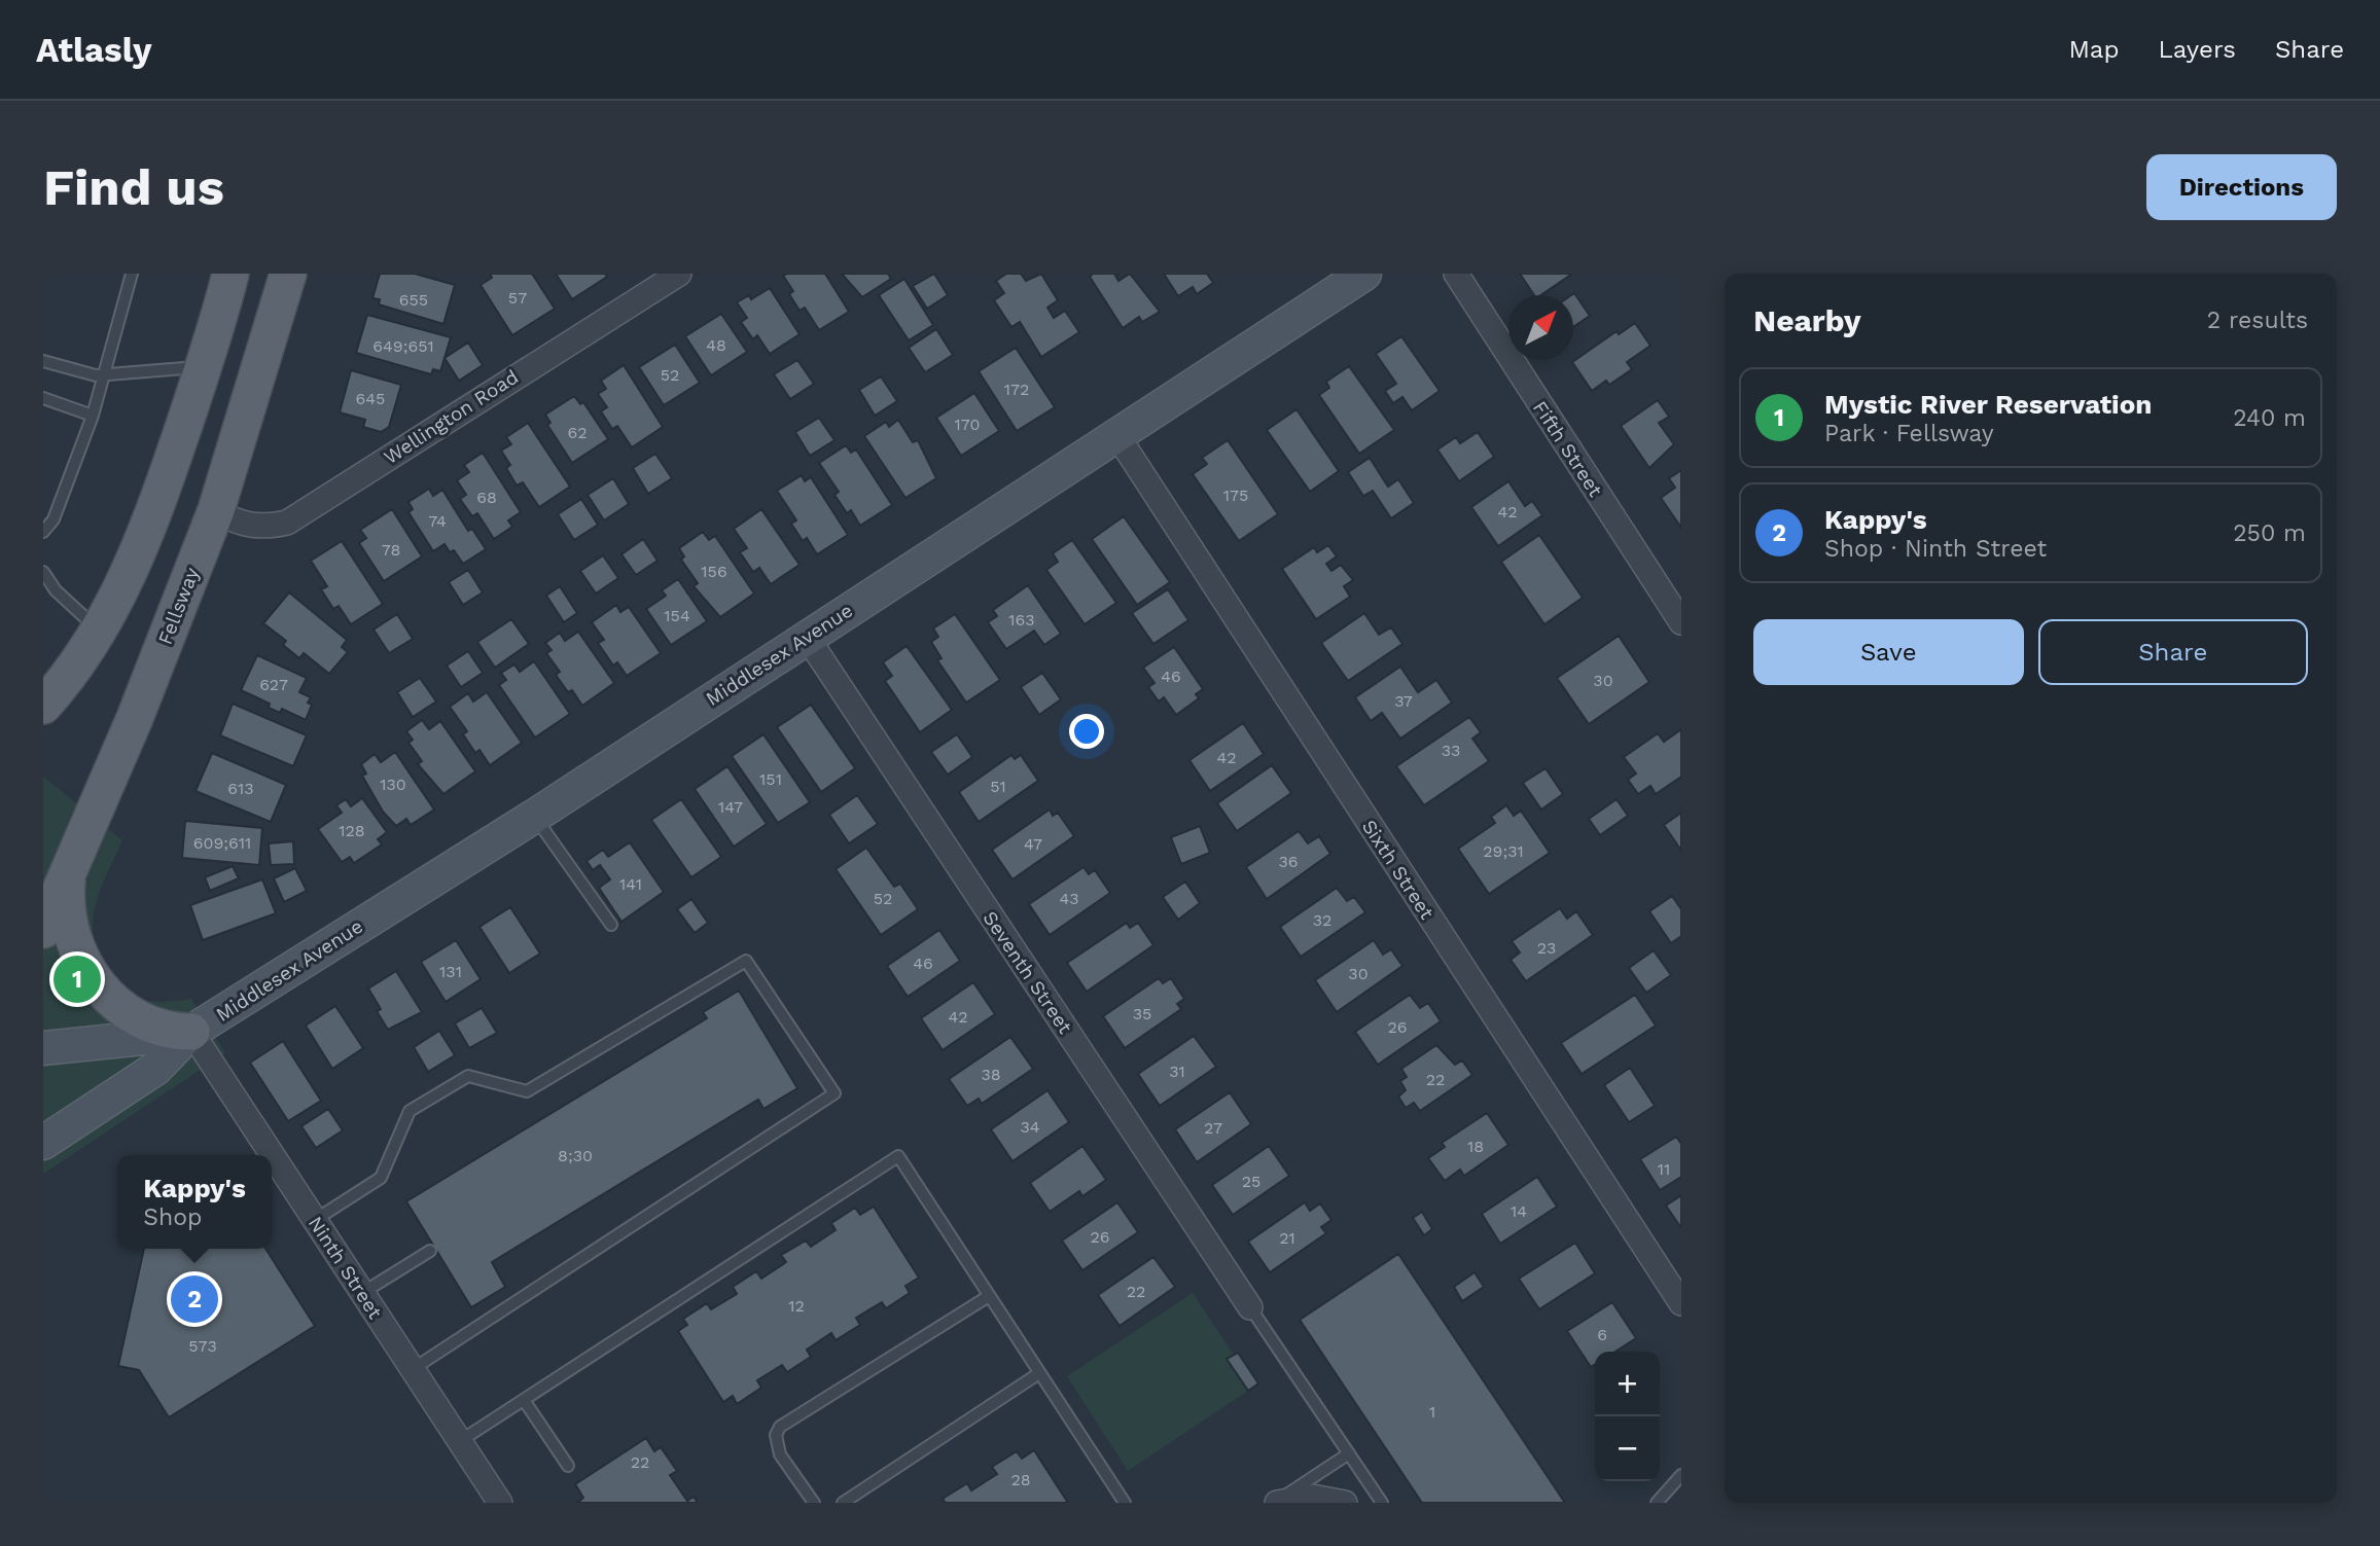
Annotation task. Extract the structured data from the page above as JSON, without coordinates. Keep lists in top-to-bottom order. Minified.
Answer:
{"streets":{"main road":["Fellsway","Middlesex Avenue"],"street":["Wellington Road","Fifth Street","Sixth Street","Seventh Street","Ninth Street"]},"crossings":[["Wellington Road","Fellsway"],["Middlesex Avenue","Sixth Street"],["Middlesex Avenue","Seventh Street"],["Middlesex Avenue","Ninth Street"]],"house_numbers":["57","655","48","649;651","52","172","645","170","62","175","68","42","74","78","156","154","163","46","30","627","37","33","42","151","130","51","613","147","128","609;611","47","29;31","36","141","52","43","32","23","46","131","30","35","42","26","31","38","22","34","27","18","8;30","11","25","14","26","21","22","12","6","573","1","22","28"],"north":"top right","page":{"header":"Atlasly","nav":["Map","Layers","Share"],"buttons":["Directions",["Save","Share"]],"title":"Find us","heading":["Nearby","2 results"],"list":[{"mark":"1","name":"Mystic River Reservation","note":"Park · Fellsway","value":"240 m"},{"mark":"2","name":"Kappy's","note":"Shop · Ninth Street","value":"250 m"}],"pins":["1","2"],"popup":["Kappy's","Shop"],"map_buttons":["+","−"]}}
